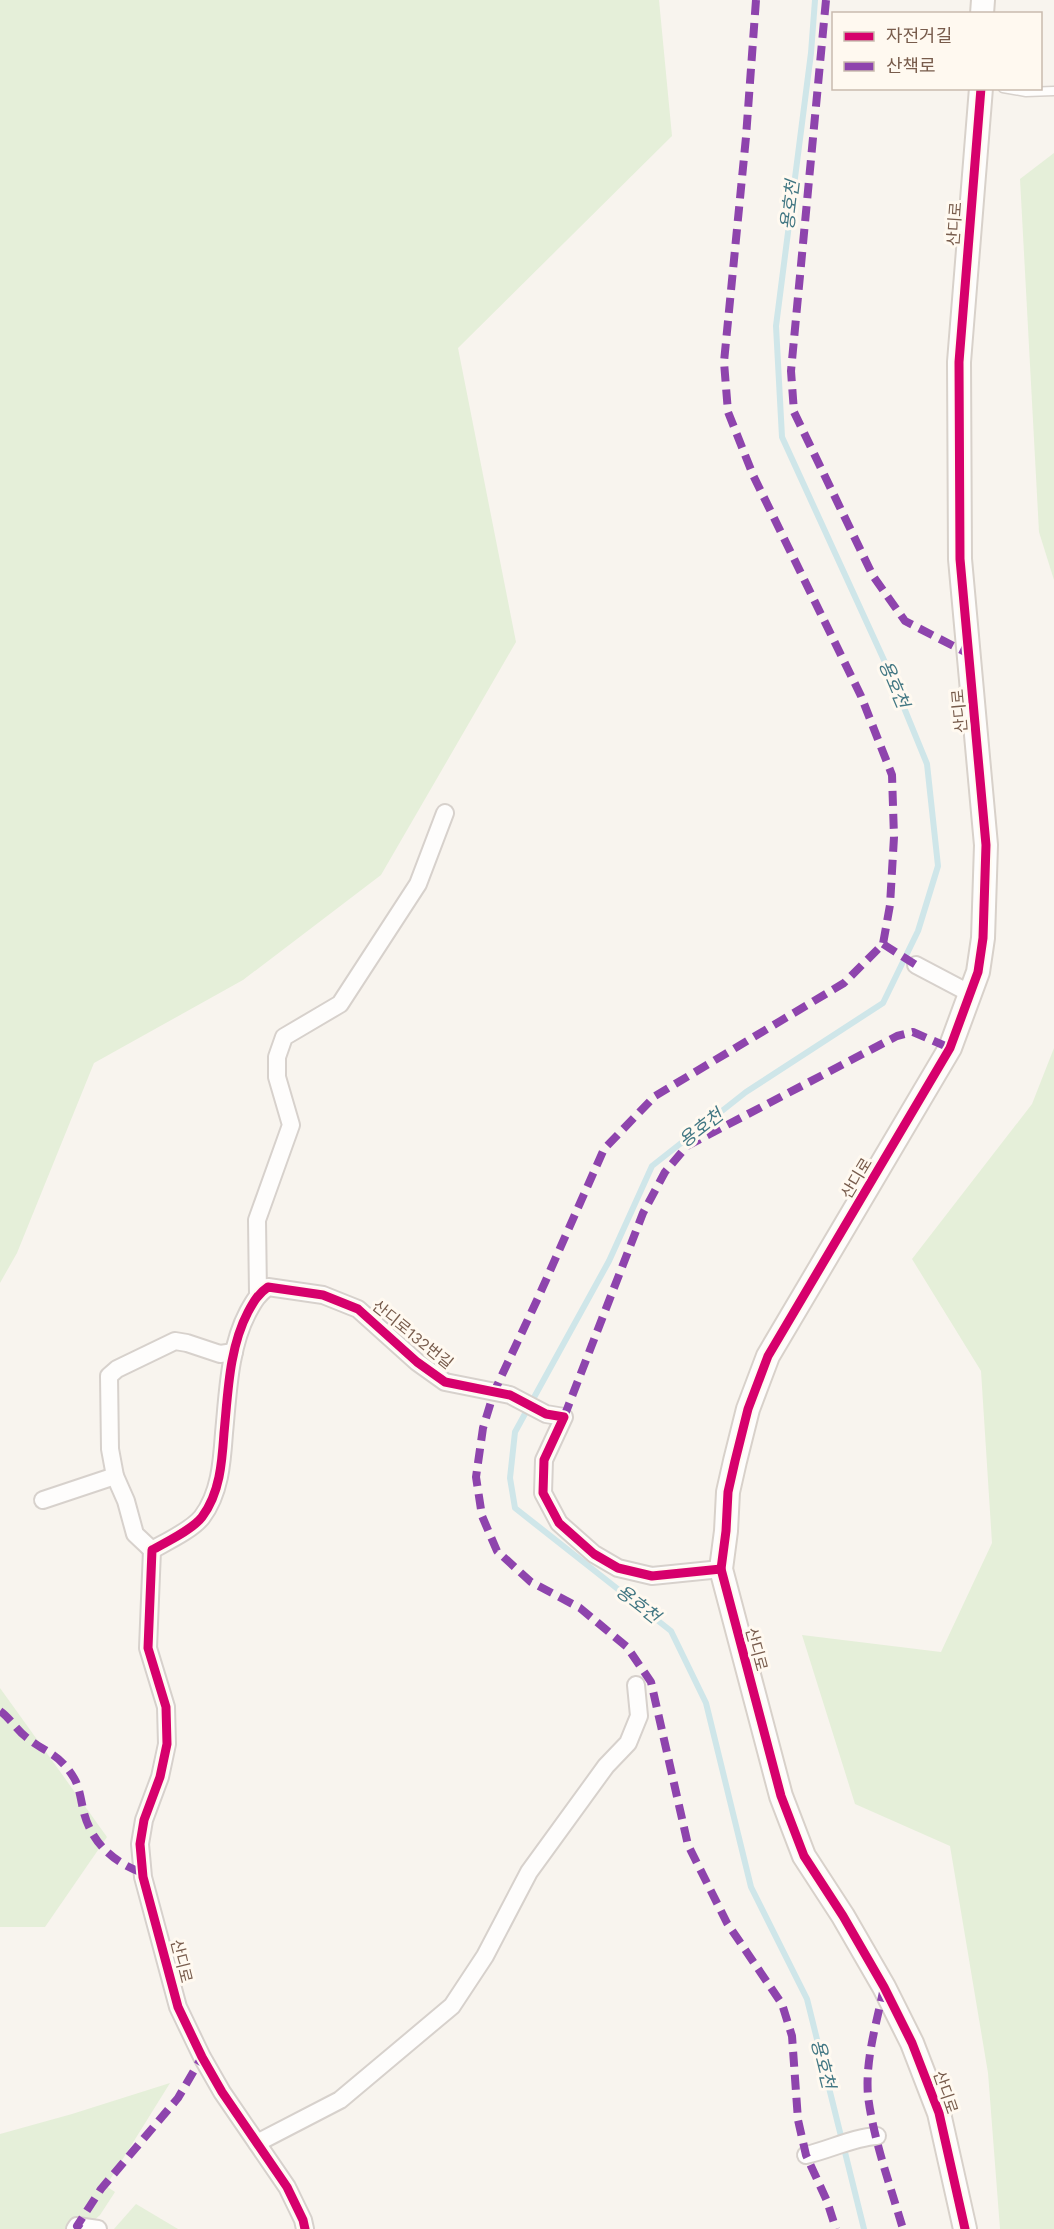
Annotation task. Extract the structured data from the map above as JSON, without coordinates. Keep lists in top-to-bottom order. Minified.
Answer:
{"streets":{"street":["산디로","산디로132번길"]},"crossings":[["산디로","산디로132번길"]],"water":["용호천"],"legend":["자전거길","산책로"]}
